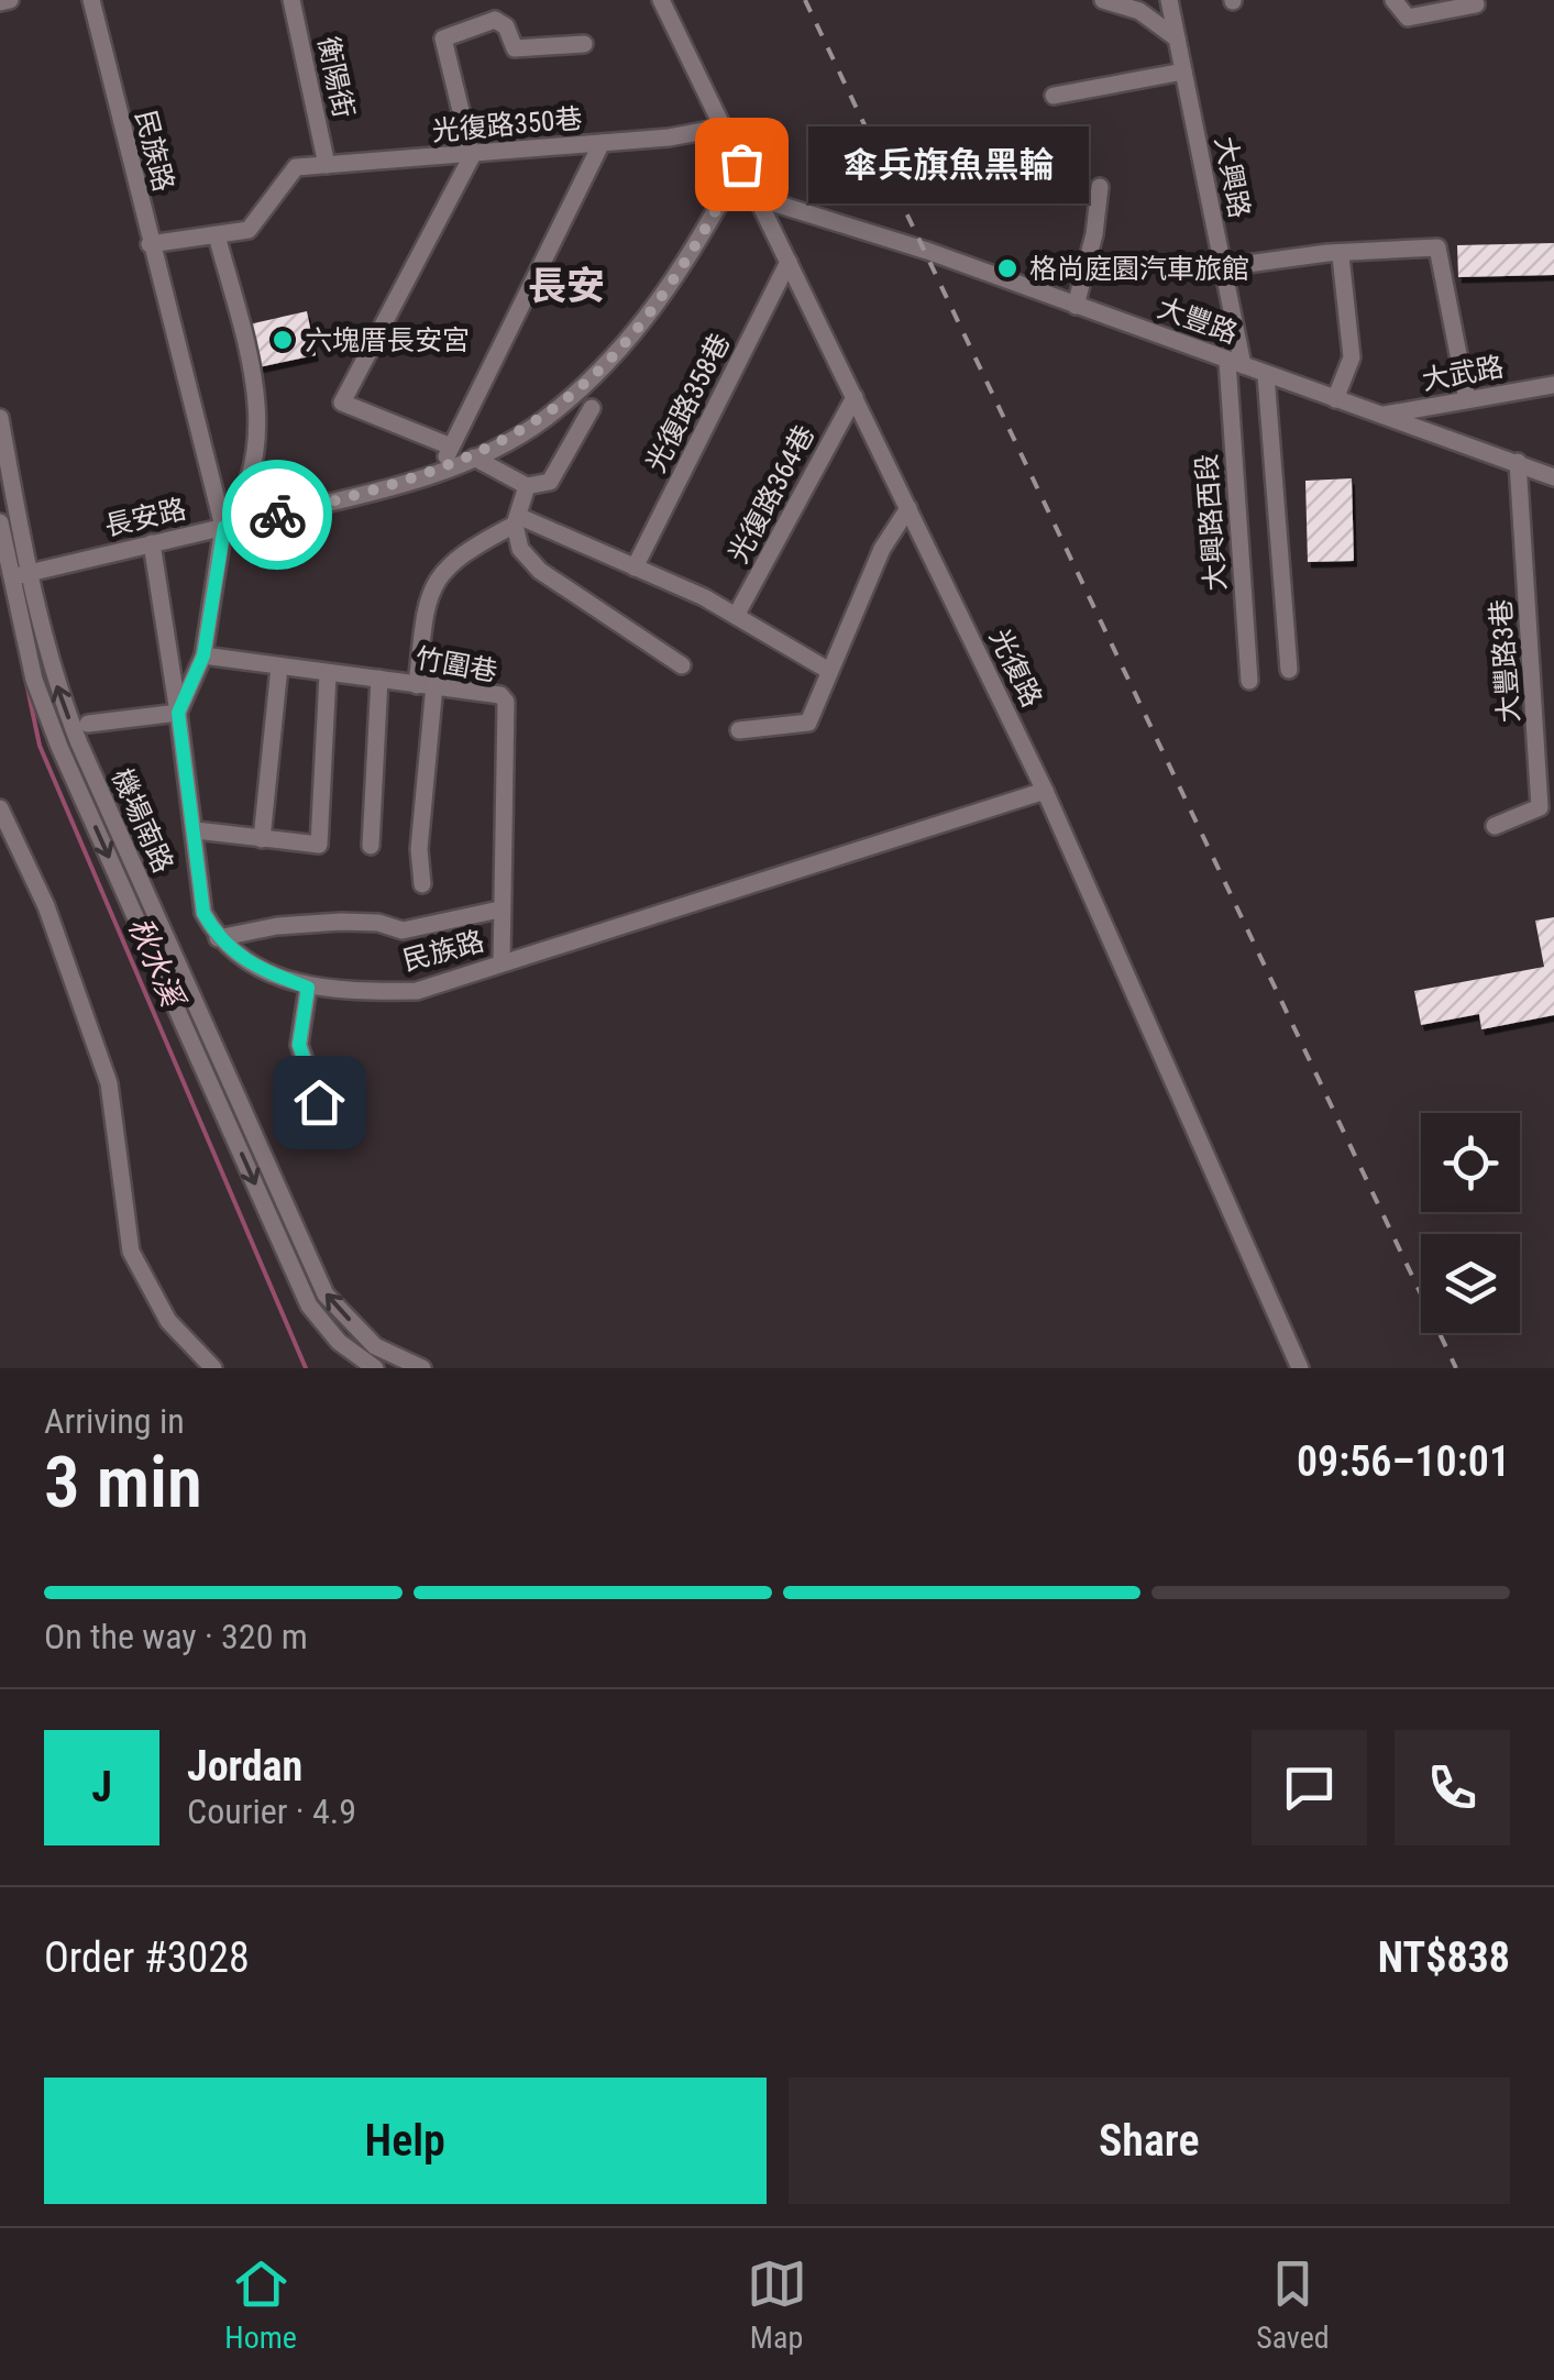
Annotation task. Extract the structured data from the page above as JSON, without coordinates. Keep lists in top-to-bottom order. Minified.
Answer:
{"streets":{"street":["衡陽街","光復路350巷","民族路","大興路","大豐路","大武路","光復路358巷","光復路364巷","長安路","大興路西段","大豐路3巷","竹圍巷","光復路","機場南路"]},"crossings":[["衡陽街","光復路350巷"],["光復路350巷","光復路"],["民族路","長安路"],["民族路","竹圍巷"],["民族路","光復路"],["大興路","大豐路"],["大興路","大興路西段"],["大豐路","大武路"],["大豐路","大興路西段"],["大豐路","大豐路3巷"],["大豐路","光復路"],["光復路358巷","光復路"],["光復路364巷","光復路"],["長安路","光復路"],["長安路","機場南路"]],"districts":["長安"],"water":["秋水溪"],"places":["傘兵旗魚黑輪","格尚庭園汽車旅館","六塊厝長安宮"],"page":{"bubble":"傘兵旗魚黑輪","heading":["3 min","Arriving in","09:56–10:01"],"panel":["Jordan","Courier · 4.9","Order #3028","NT$838"],"bar":"On the way · 320 m","round":"J","buttons":["Help","Share"],"tabs":["Home","Map","Saved"]}}
